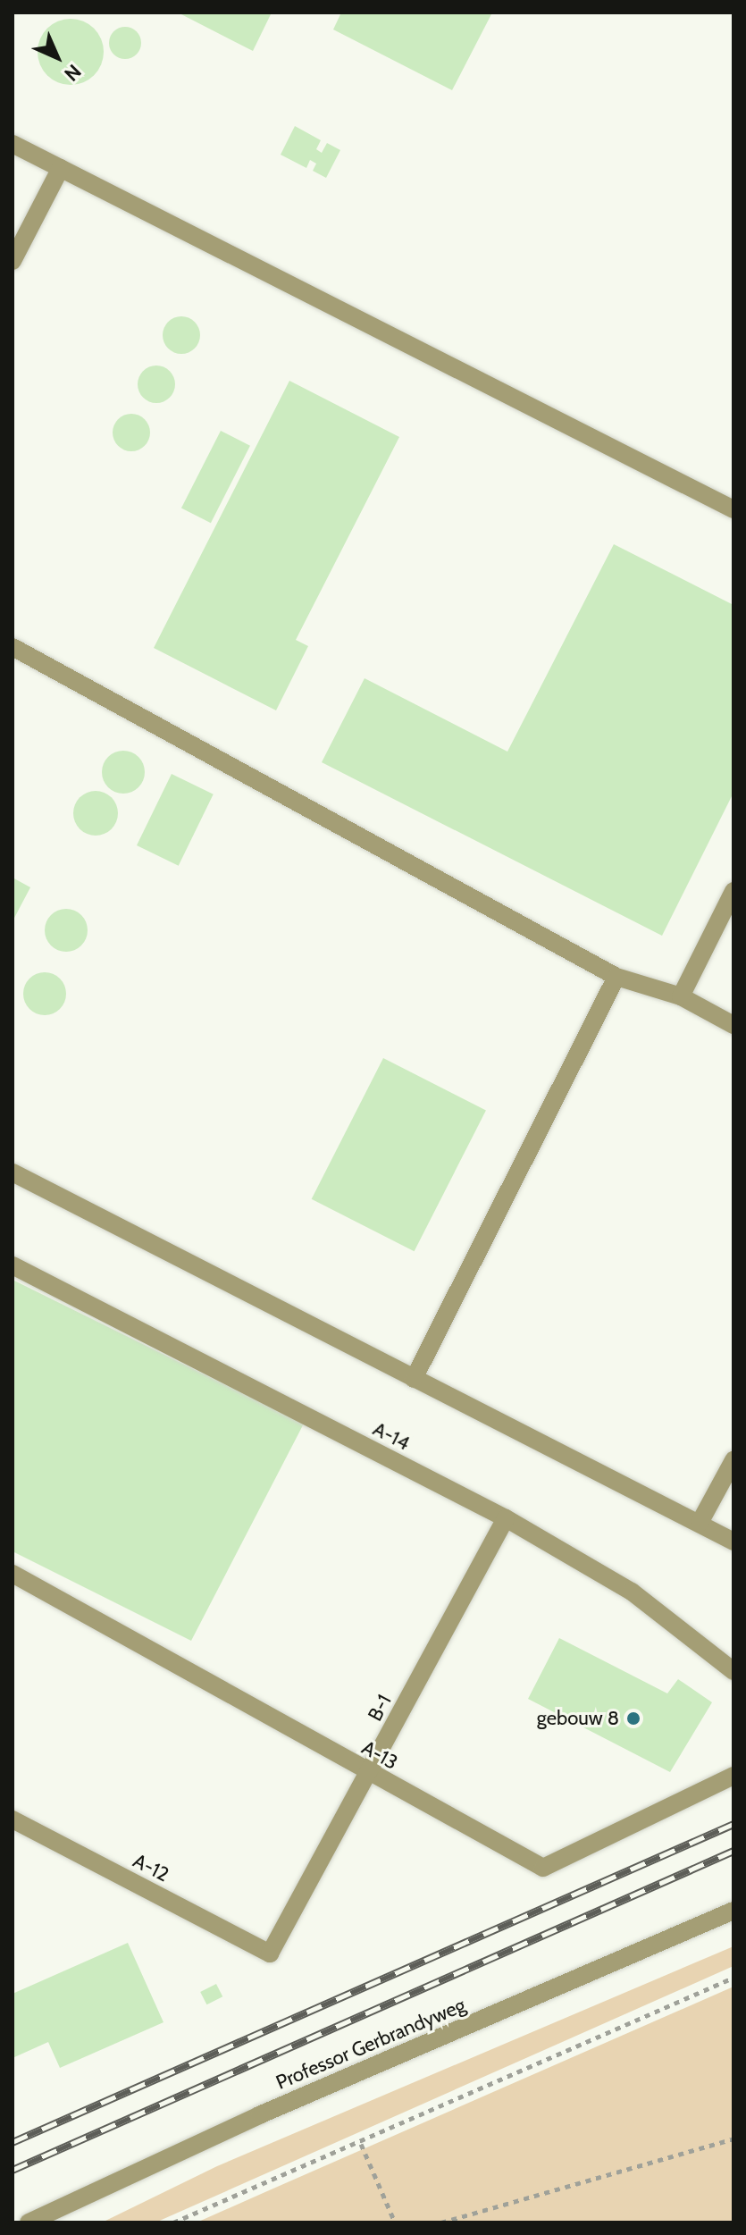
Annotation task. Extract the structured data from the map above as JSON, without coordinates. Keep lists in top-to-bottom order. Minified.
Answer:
{"streets":{"street":["A-14","B-1","A-13","A-12","Professor Gerbrandyweg"]},"crossings":[["A-14","B-1"],["B-1","A-13"],["B-1","A-12"]],"places":["gebouw 8"],"north":"bottom right"}
